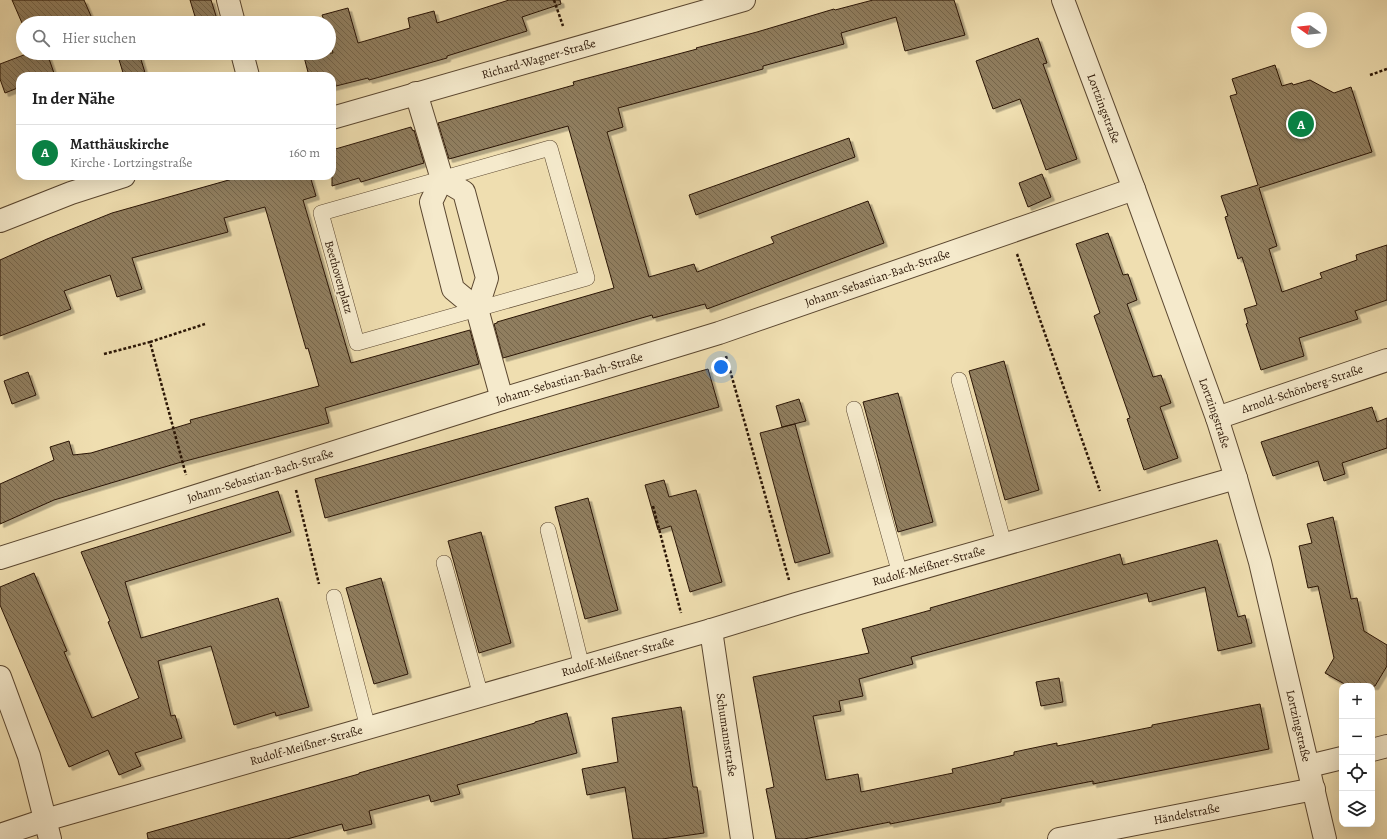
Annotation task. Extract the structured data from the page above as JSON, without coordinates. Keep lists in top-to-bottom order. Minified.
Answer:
{"streets":{"street":["Richard-Wagner-Straße","Lortzingstraße","Johann-Sebastian-Bach-Straße","Arnold-Schönberg-Straße","Rudolf-Meißner-Straße","Schumannstraße","Händelstraße"],"lane":["Beethovenplatz"]},"crossings":[["Lortzingstraße","Johann-Sebastian-Bach-Straße"],["Lortzingstraße","Arnold-Schönberg-Straße"],["Lortzingstraße","Rudolf-Meißner-Straße"],["Lortzingstraße","Händelstraße"],["Rudolf-Meißner-Straße","Schumannstraße"]],"north":"left","page":{"search":"Hier suchen","heading":"In der Nähe","pins":"A","list":[{"mark":"A","name":"Matthäuskirche","note":"Kirche · Lortzingstraße","value":"160 m"}],"map_buttons":["+","−"]}}
